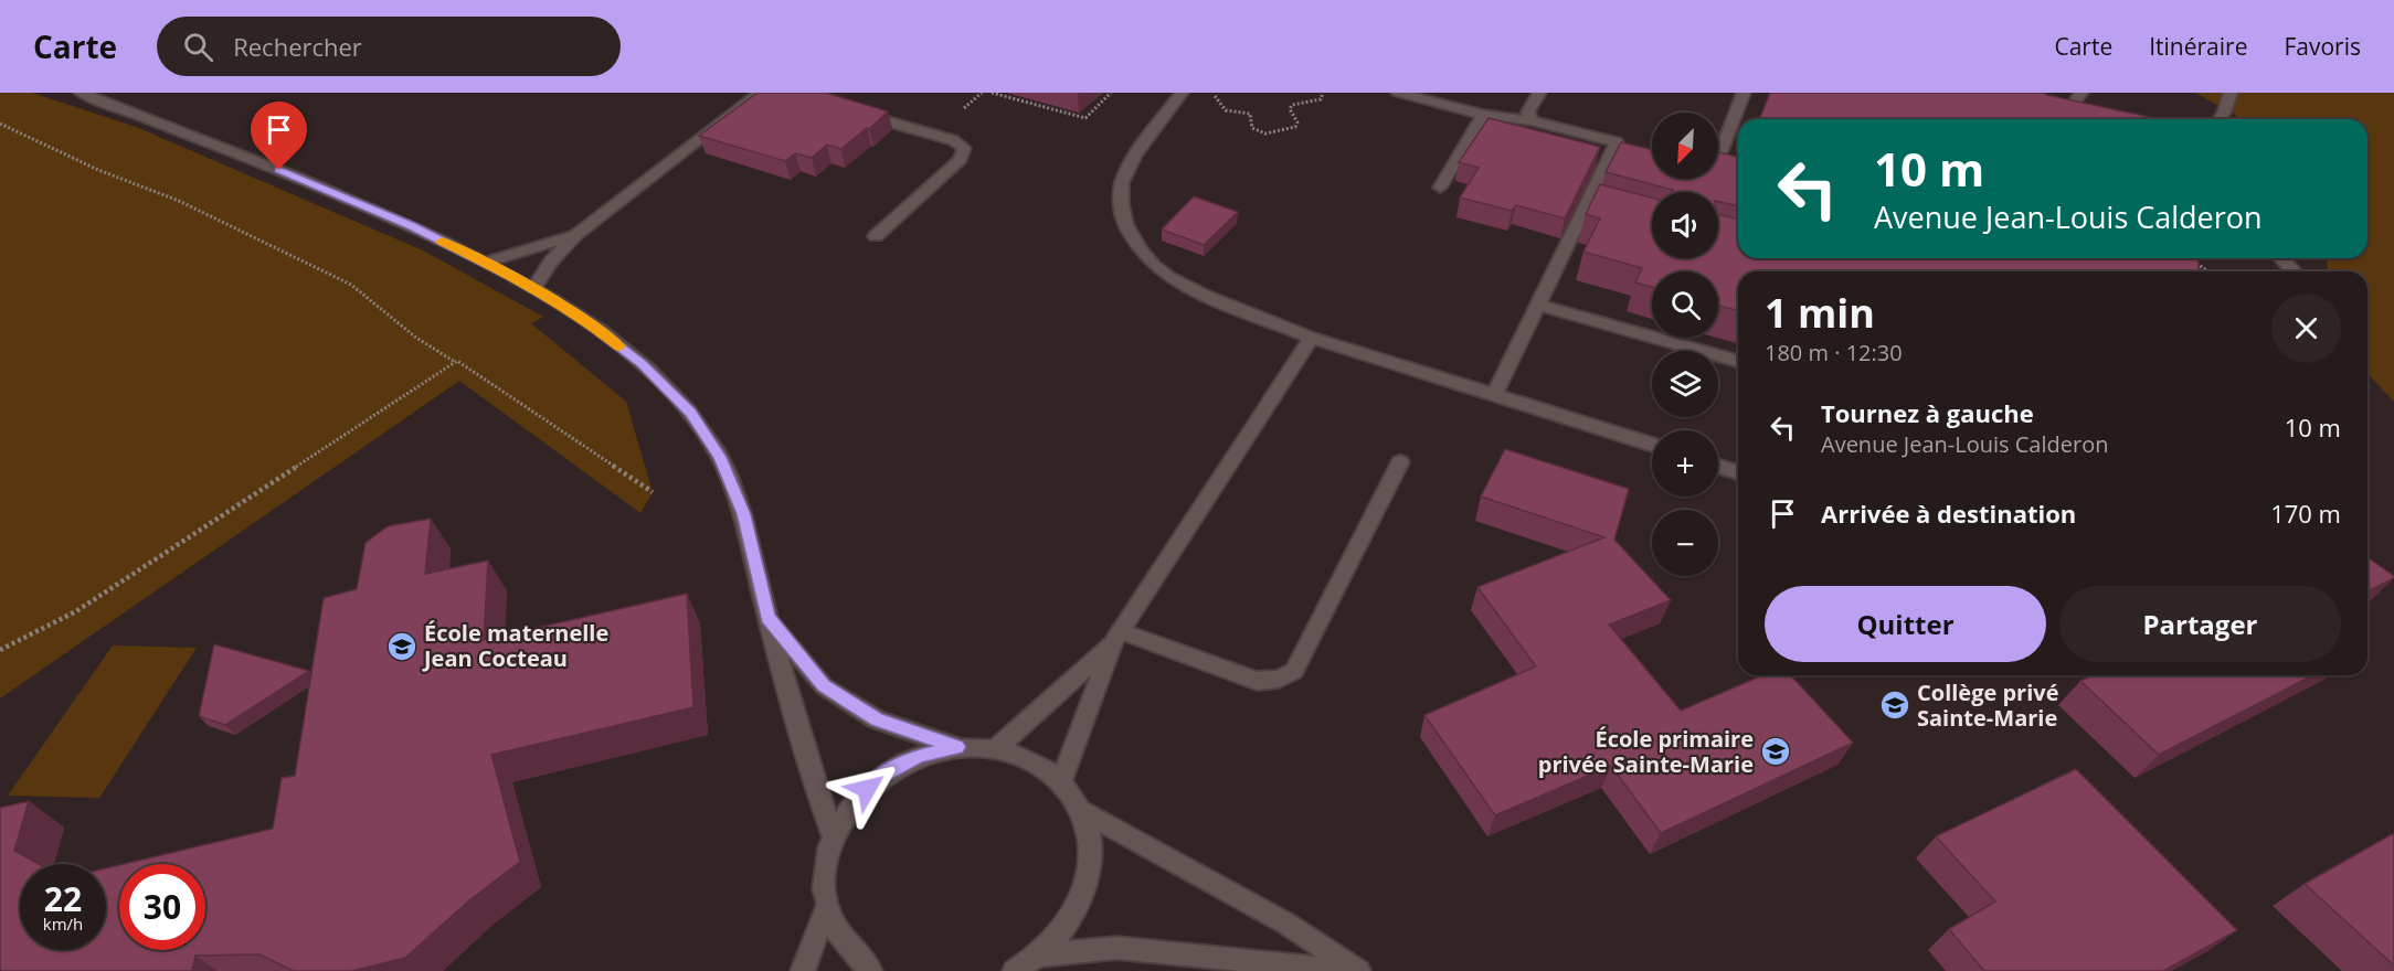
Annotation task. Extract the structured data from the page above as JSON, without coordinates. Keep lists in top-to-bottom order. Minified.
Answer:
{"places":{"school or university":["École maternelle Jean Cocteau","Collège privé Sainte-Marie","École primaire privée Sainte-Marie"]},"north":"bottom left","page":{"header":"Carte","search":"Rechercher","nav":["Carte","Itinéraire","Favoris"],"map_buttons":["+","−"],"turn":["10 m","Avenue Jean-Louis Calderon"],"heading":["1 min","180 m · 12:30"],"list":[{"name":"Tournez à gauche","note":"Avenue Jean-Louis Calderon","value":"10 m"},{"name":"Arrivée à destination","value":"170 m"}],"buttons":["Quitter","Partager"],"speed":"22 km/h","limit":"30"}}
